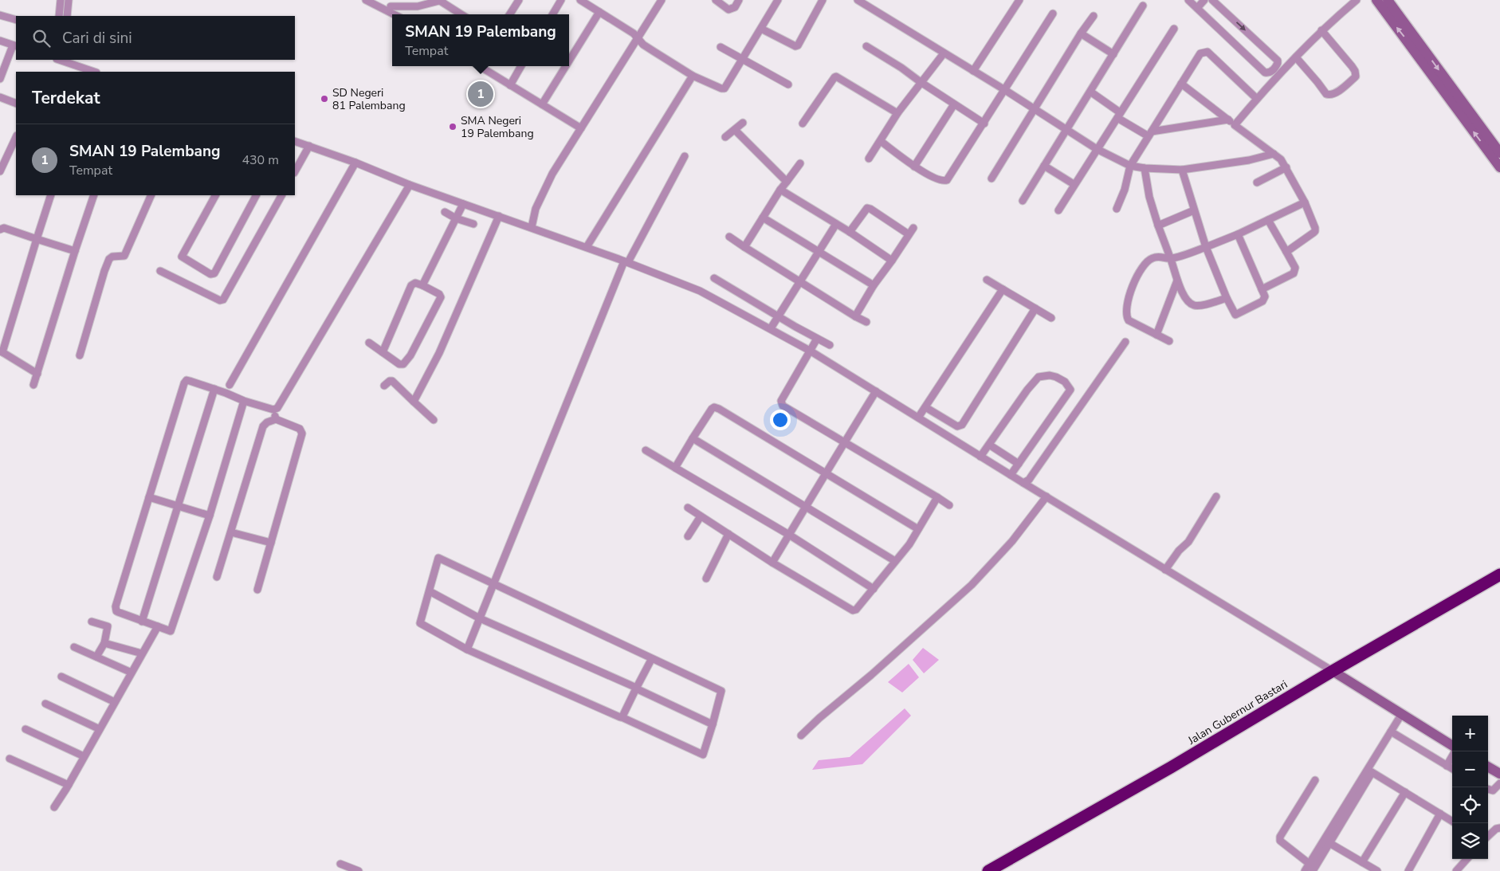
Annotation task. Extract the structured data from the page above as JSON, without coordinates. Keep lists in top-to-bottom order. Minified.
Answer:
{"streets":{"highway":["Jalan Gubernur Bastari"]},"places":["SD Negeri 81 Palembang","SMA Negeri 19 Palembang"],"page":{"popup":["SMAN 19 Palembang","Tempat"],"search":"Cari di sini","heading":"Terdekat","pins":"1","list":[{"mark":"1","name":"SMAN 19 Palembang","note":"Tempat","value":"430 m"}],"map_buttons":["+","−"]}}
